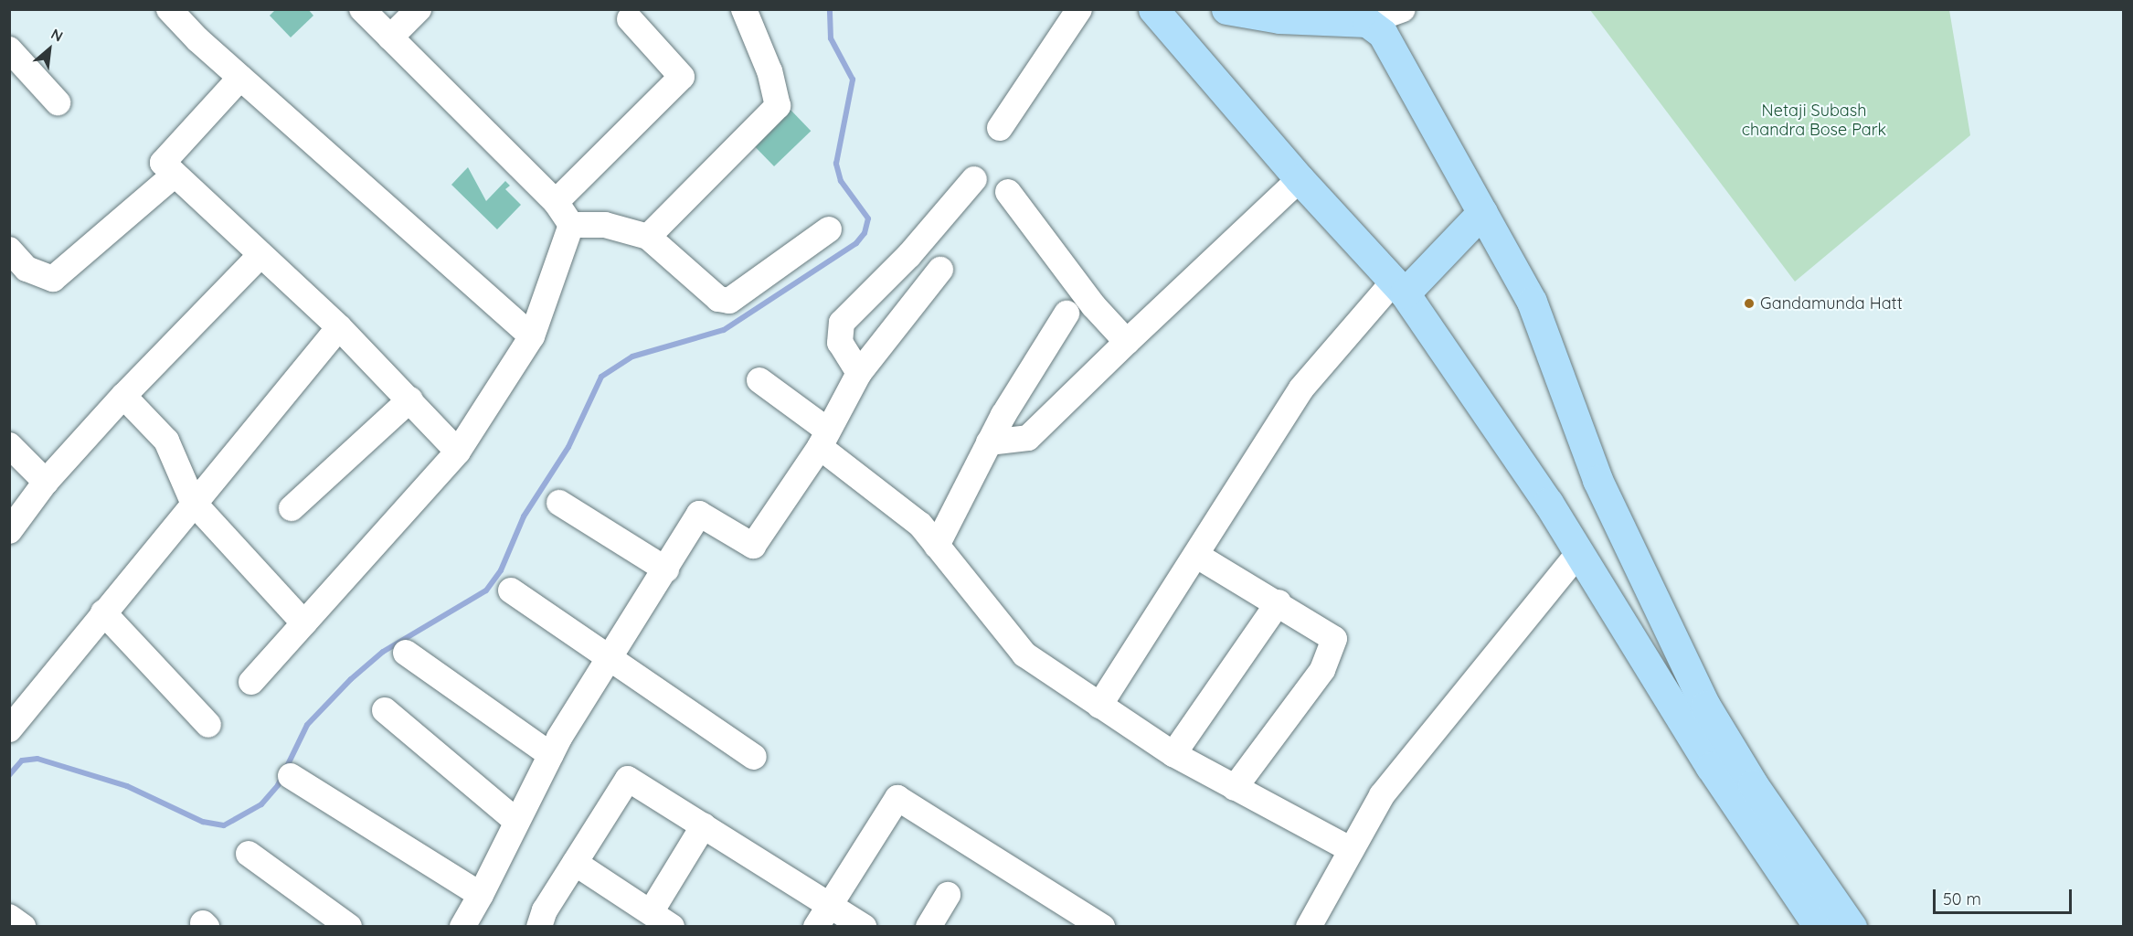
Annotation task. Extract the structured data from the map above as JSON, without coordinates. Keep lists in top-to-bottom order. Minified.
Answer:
{"parks":["Netaji Subash chandra Bose Park"],"places":["Gandamunda Hatt"],"scale_bar":"50 m","north":"top right"}
